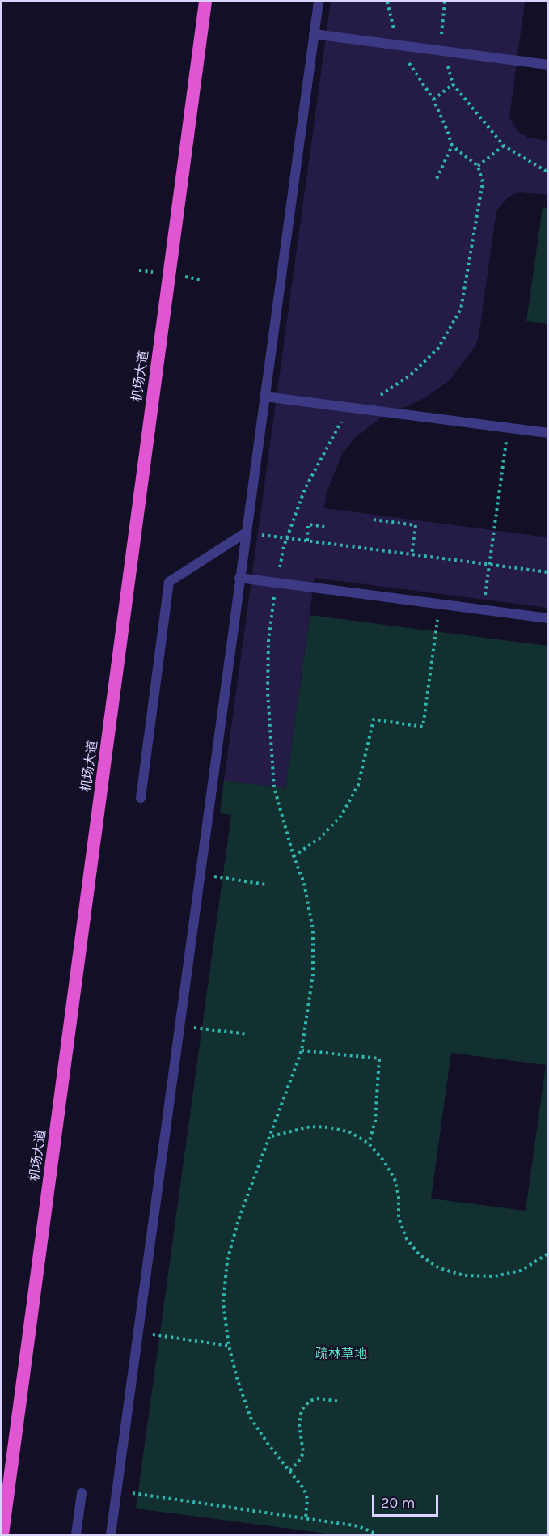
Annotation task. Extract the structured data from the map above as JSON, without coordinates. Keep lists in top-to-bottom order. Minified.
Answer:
{"streets":{"highway":["机场大道"]},"parks":["疏林草地"],"scale_bar":"20 m"}
